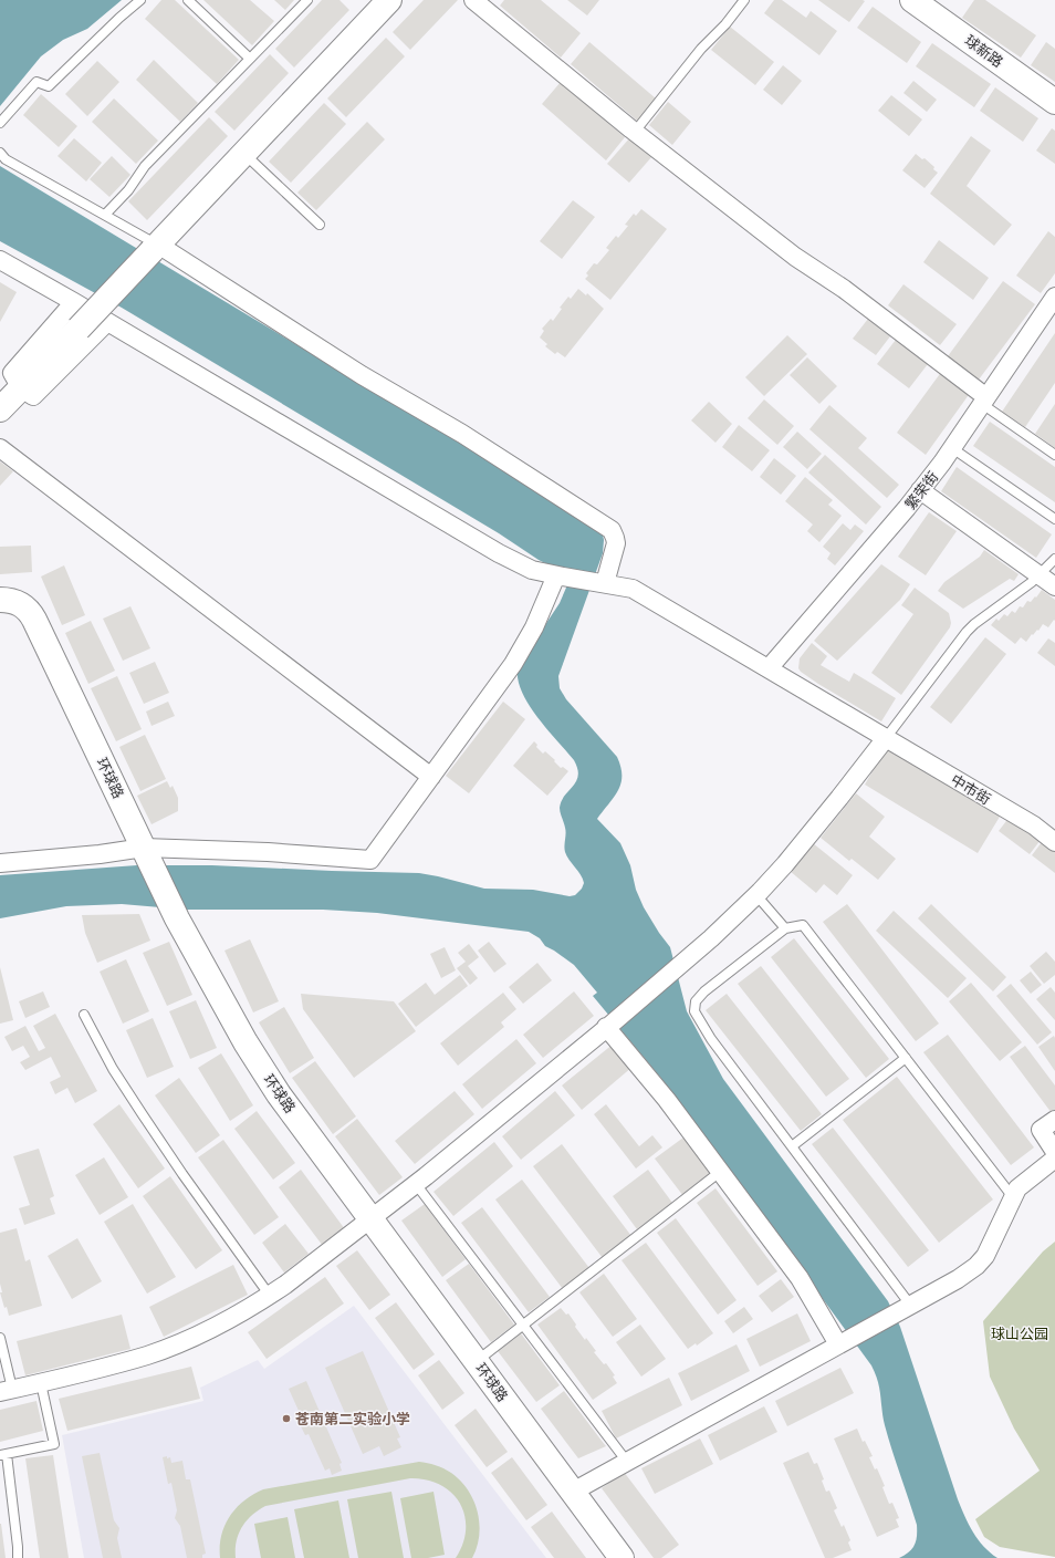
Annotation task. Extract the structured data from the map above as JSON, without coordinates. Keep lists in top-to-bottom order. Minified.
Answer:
{"streets":{"street":["球新路","繁荣街","环球路","中市街"]},"crossings":[["繁荣街","中市街"]],"parks":["球山公园"],"places":["苍南第二实验小学"]}
